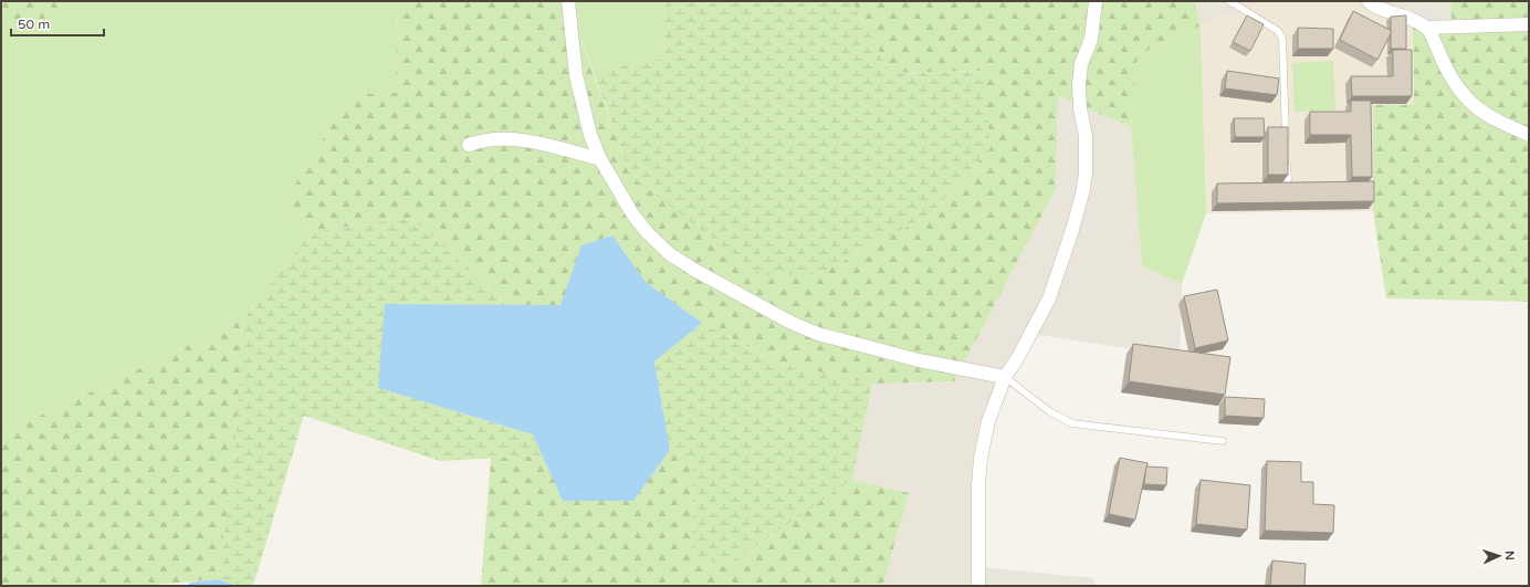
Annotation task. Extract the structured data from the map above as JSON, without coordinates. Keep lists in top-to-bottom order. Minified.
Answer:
{"scale_bar":"50 m","north":"right"}
